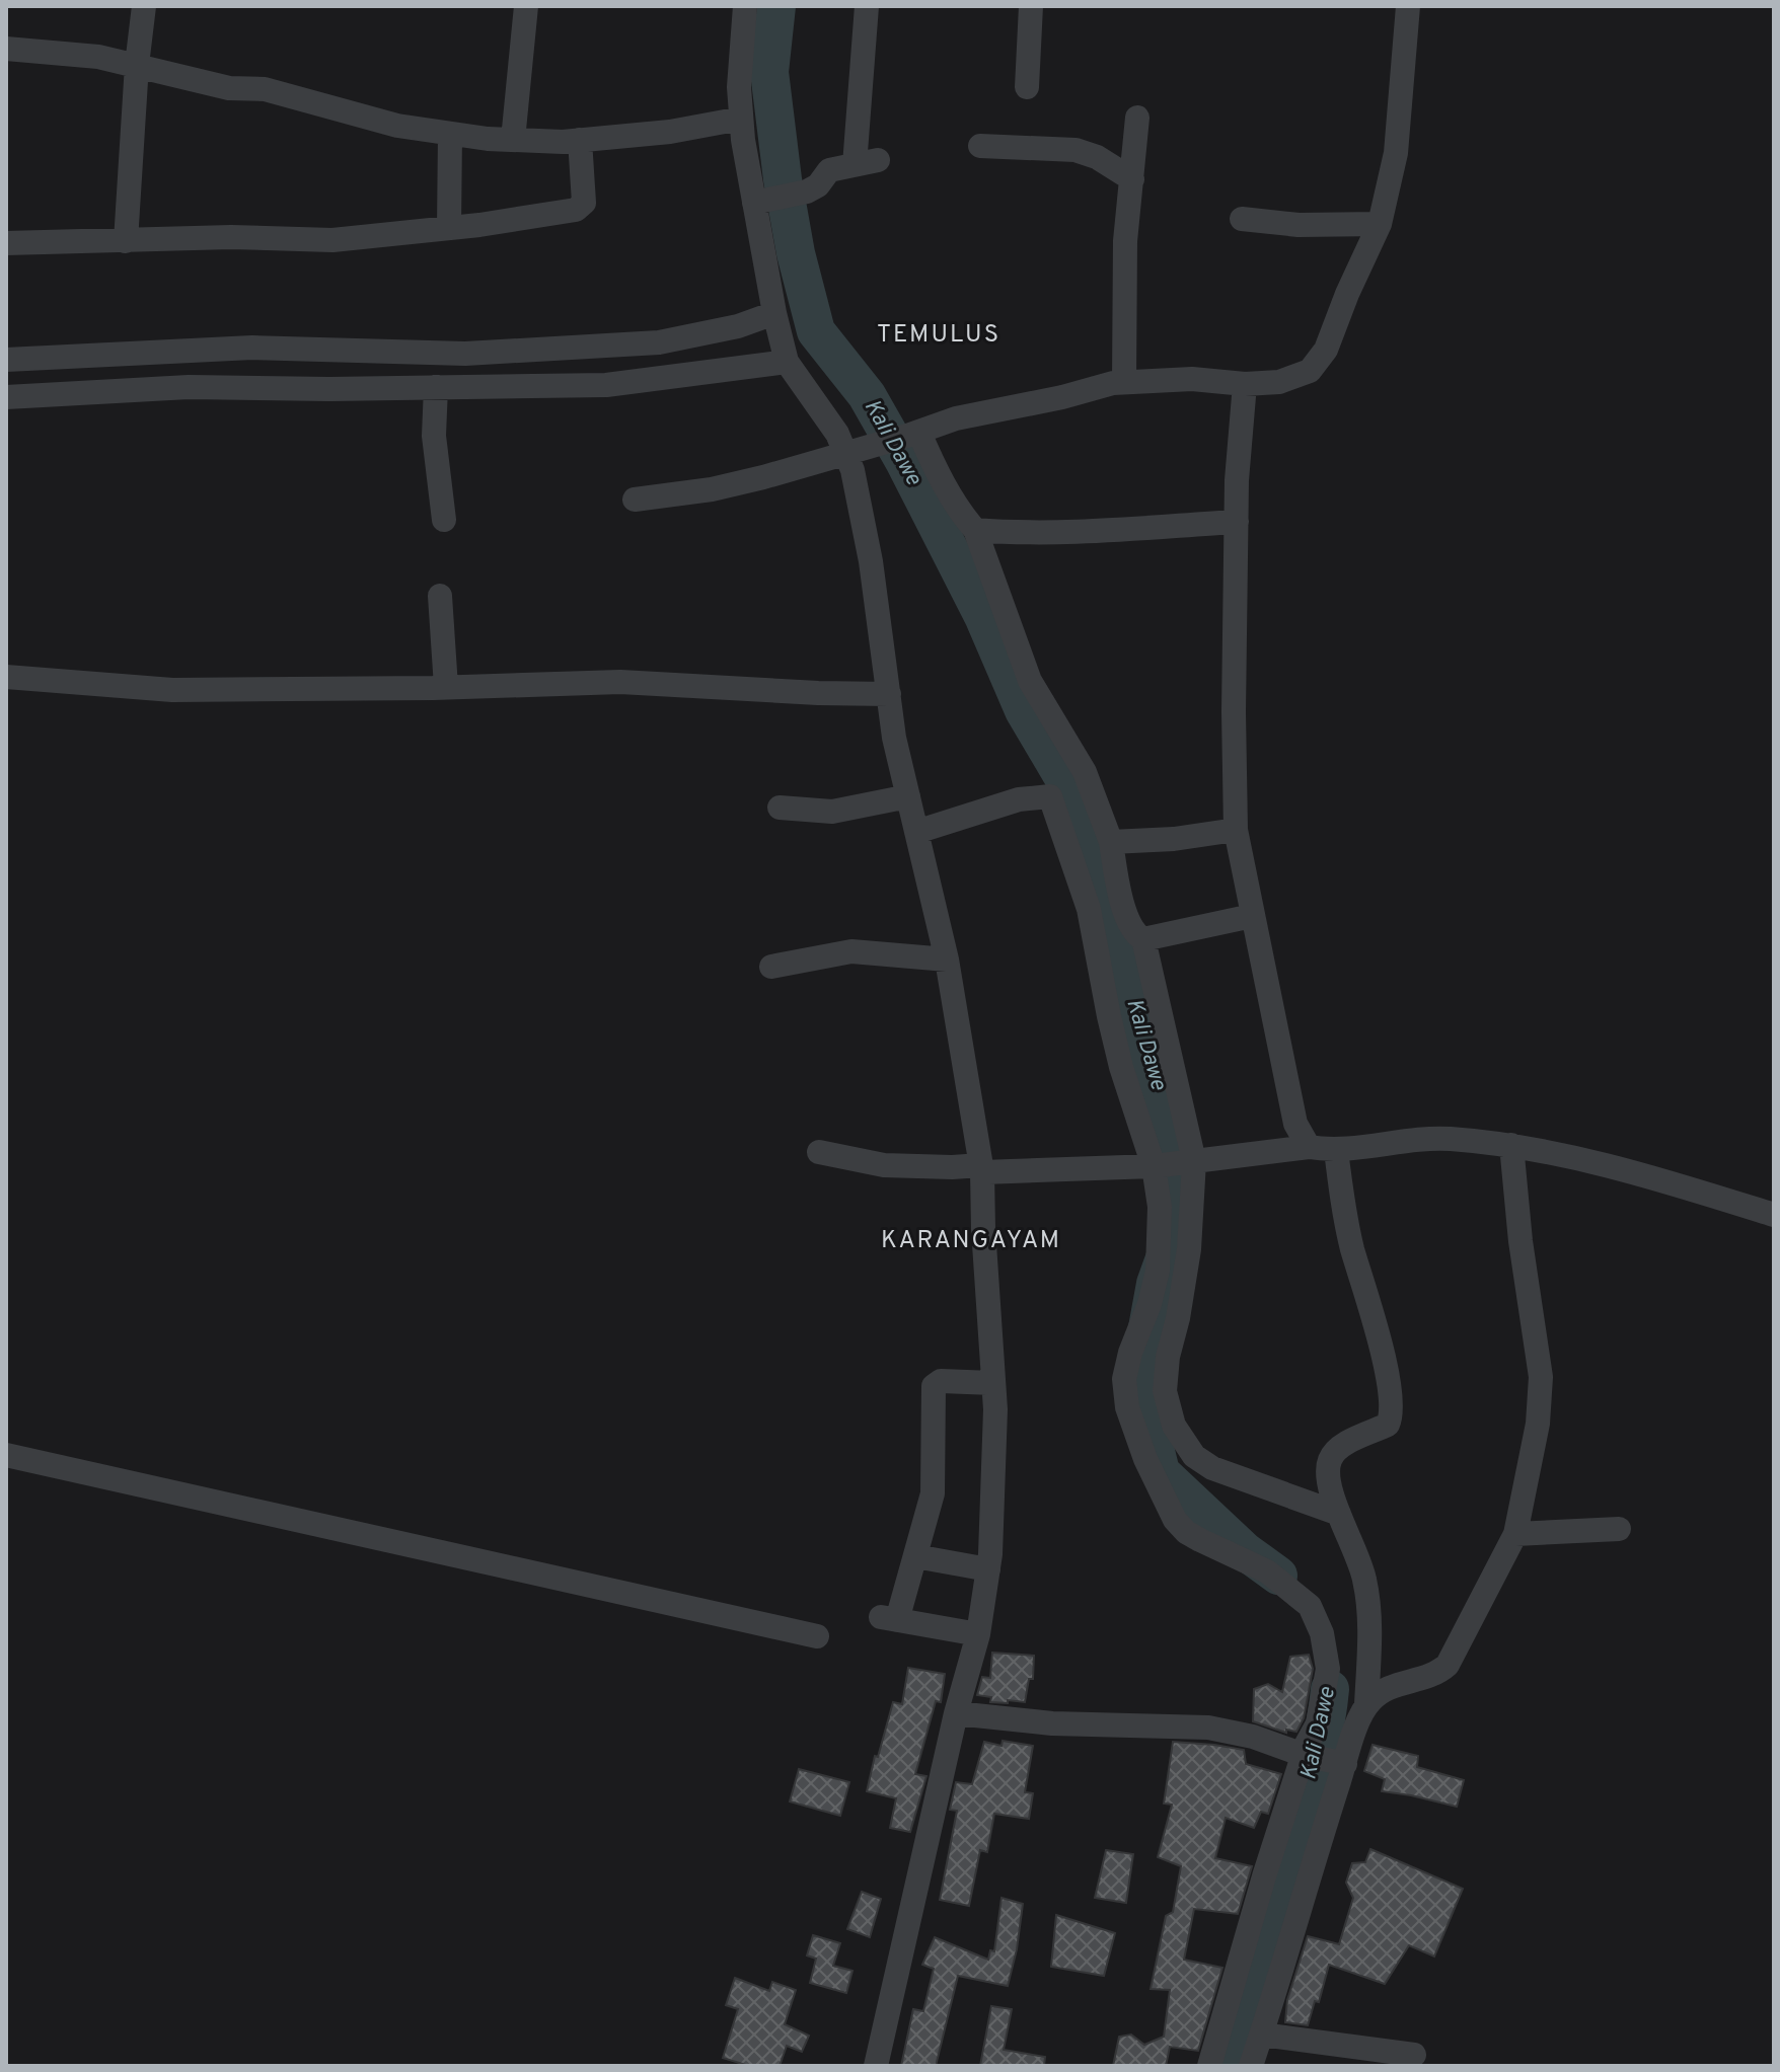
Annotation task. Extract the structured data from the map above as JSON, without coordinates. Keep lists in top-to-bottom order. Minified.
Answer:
{"districts":["TEMULUS","KARANGAYAM"],"water":["Kali Dawe"]}
